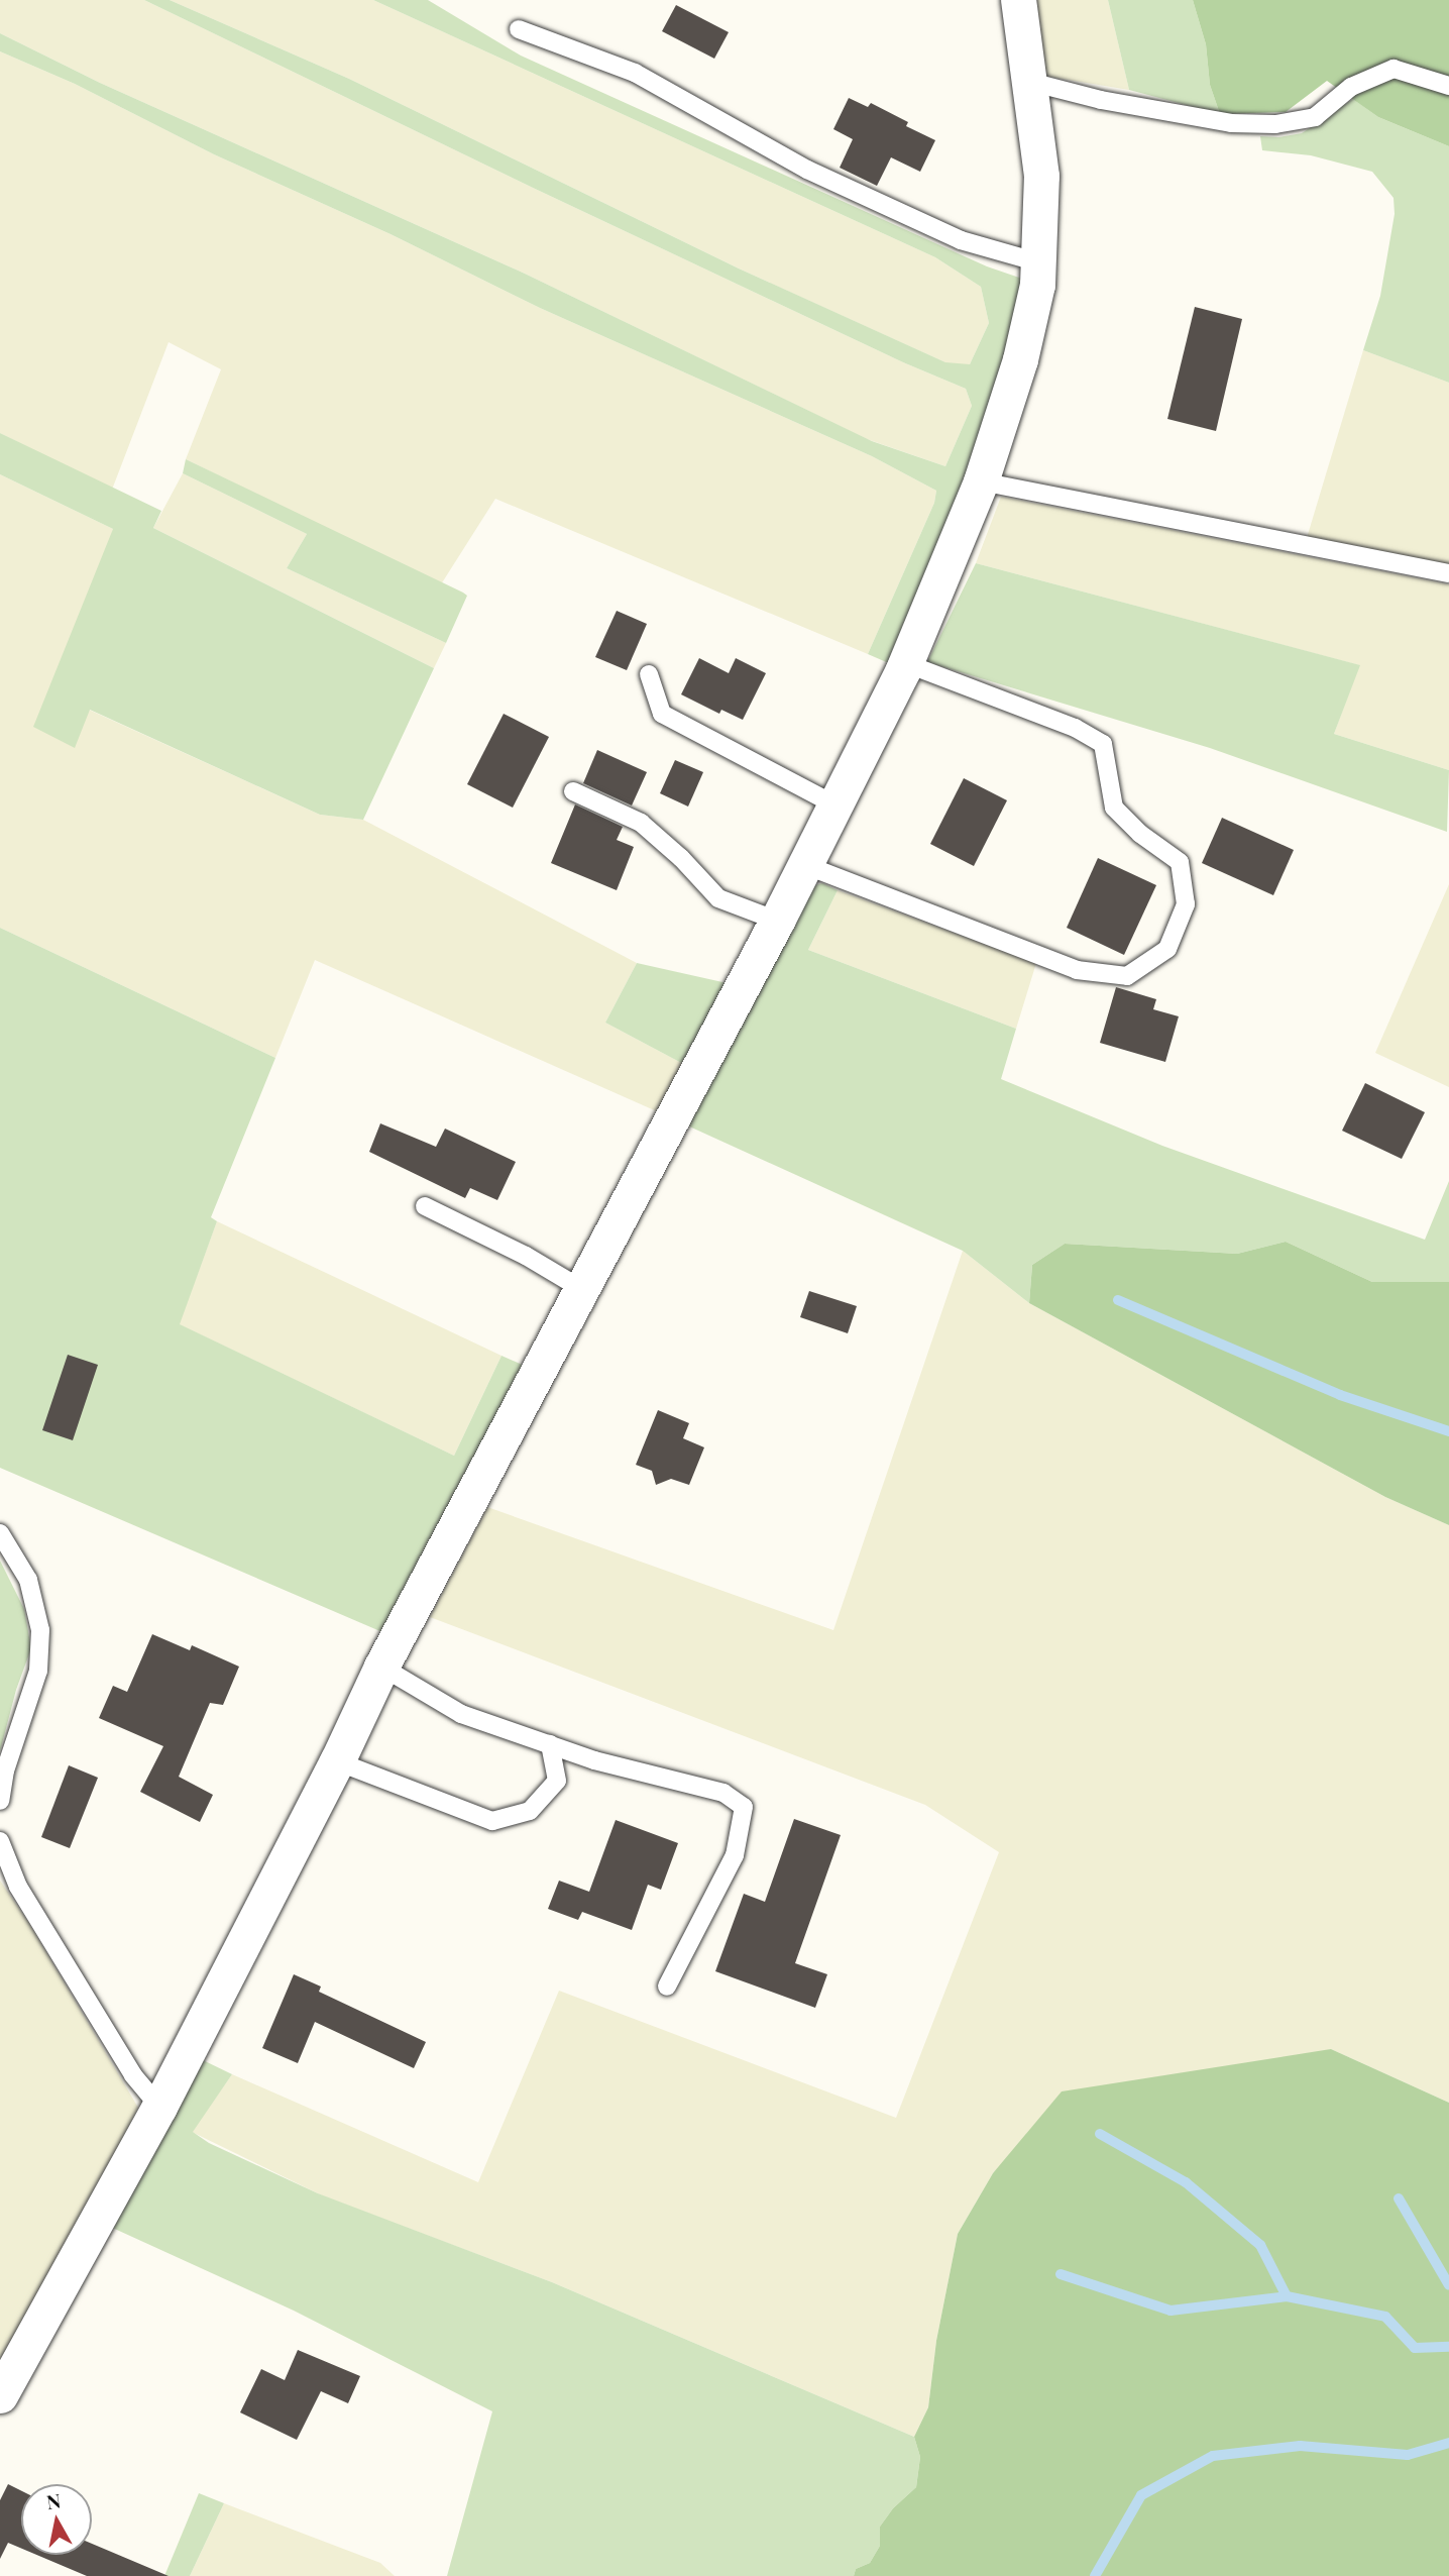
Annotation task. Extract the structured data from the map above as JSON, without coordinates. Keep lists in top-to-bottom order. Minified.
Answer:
{"north":"top"}
